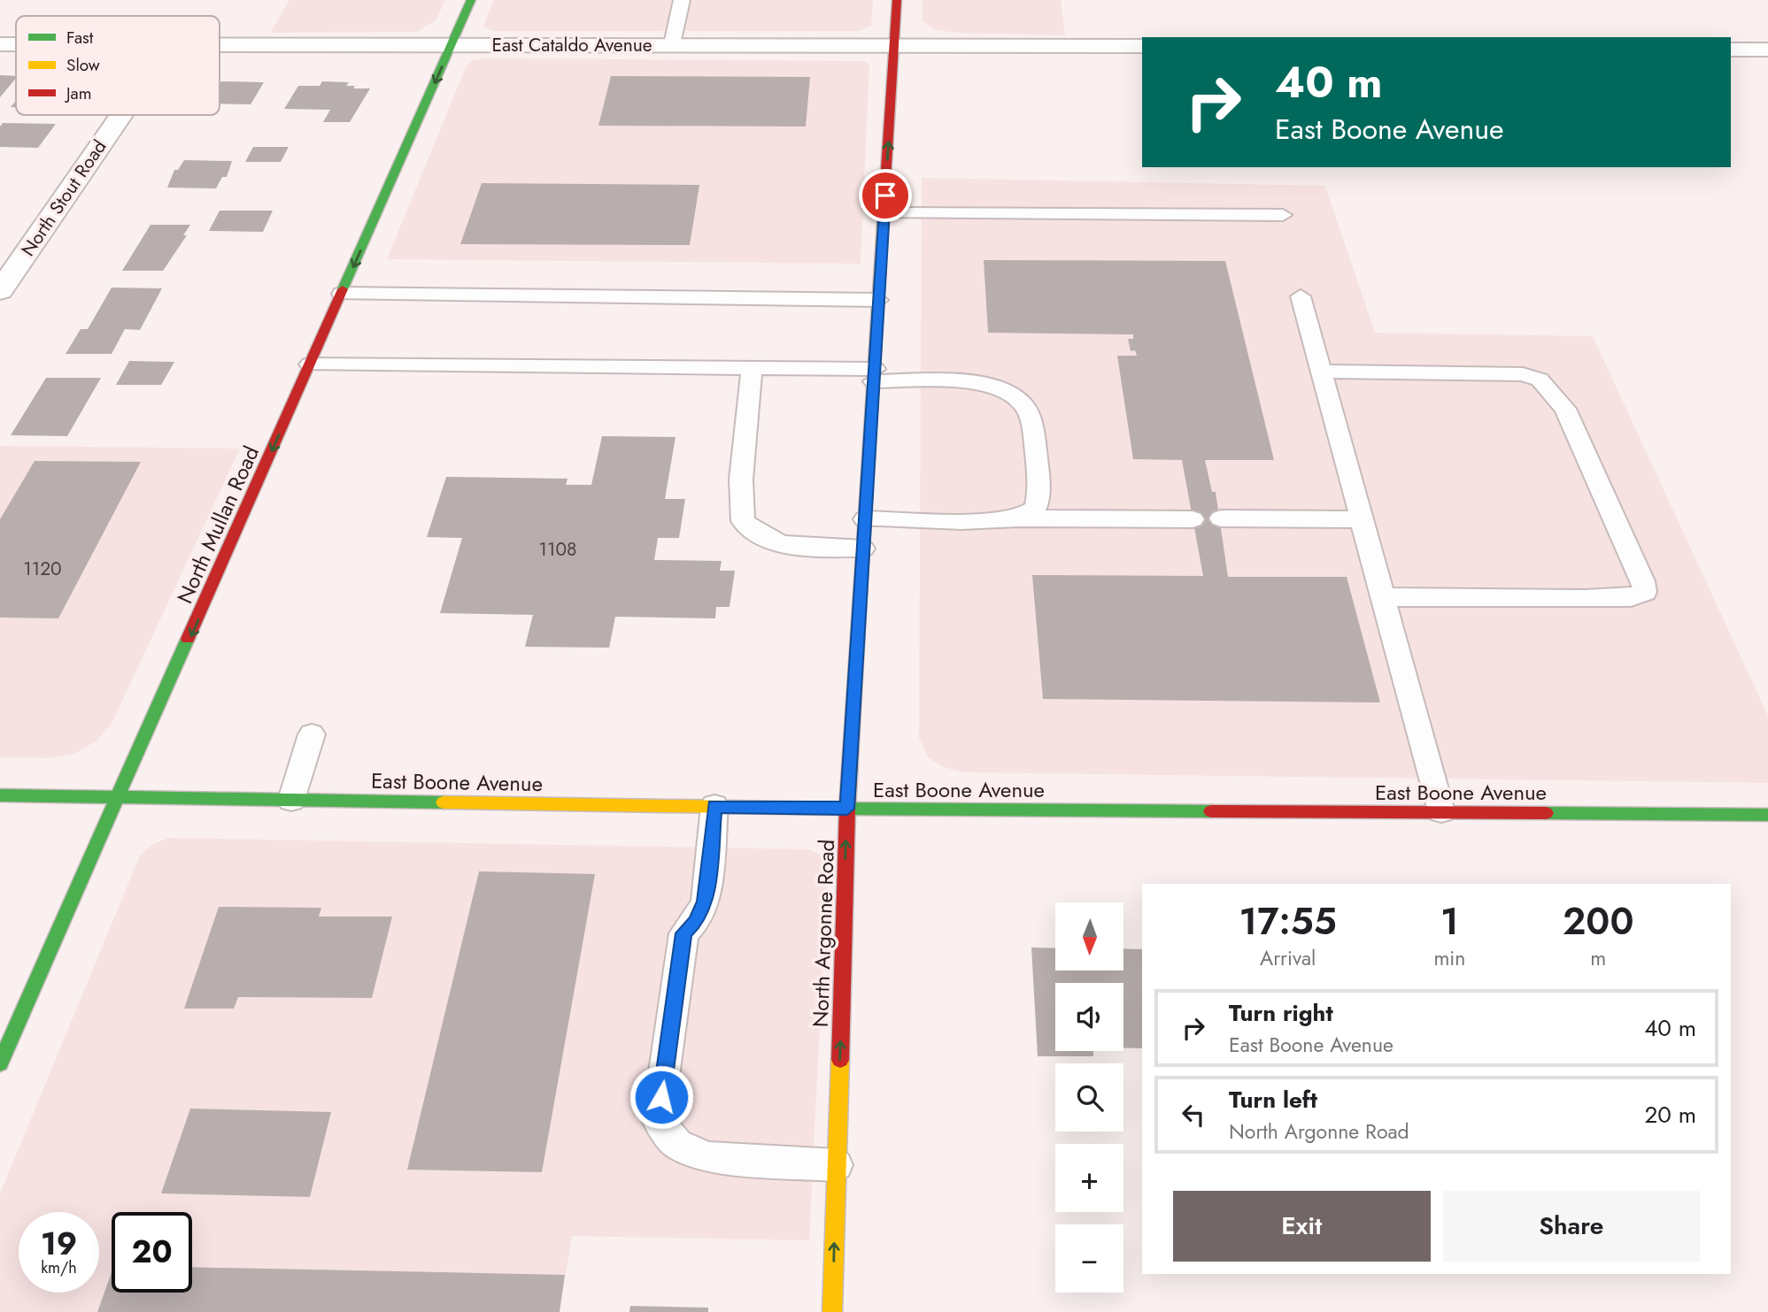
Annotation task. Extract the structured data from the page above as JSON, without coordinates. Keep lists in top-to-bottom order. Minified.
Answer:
{"streets":{"main road":["North Mullan Road","East Boone Avenue","North Argonne Road"],"street":["East Cataldo Avenue","North Stout Road"]},"crossings":[["East Cataldo Avenue","North Mullan Road"],["East Cataldo Avenue","North Argonne Road"],["North Mullan Road","East Boone Avenue"],["East Boone Avenue","North Argonne Road"]],"one_way":["North Mullan Road","North Argonne Road"],"house_numbers":["1108","1120"],"legend":["Fast","Slow","Jam"],"north":"bottom","page":{"turn":["40 m","East Boone Avenue"],"eta":["17:55","Arrival","1","min","200","m"],"map_buttons":["+","−"],"list":[{"name":"Turn right","note":"East Boone Avenue","value":"40 m"},{"name":"Turn left","note":"North Argonne Road","value":"20 m"}],"buttons":["Exit","Share"],"speed":"19 km/h","limit":"20"}}
